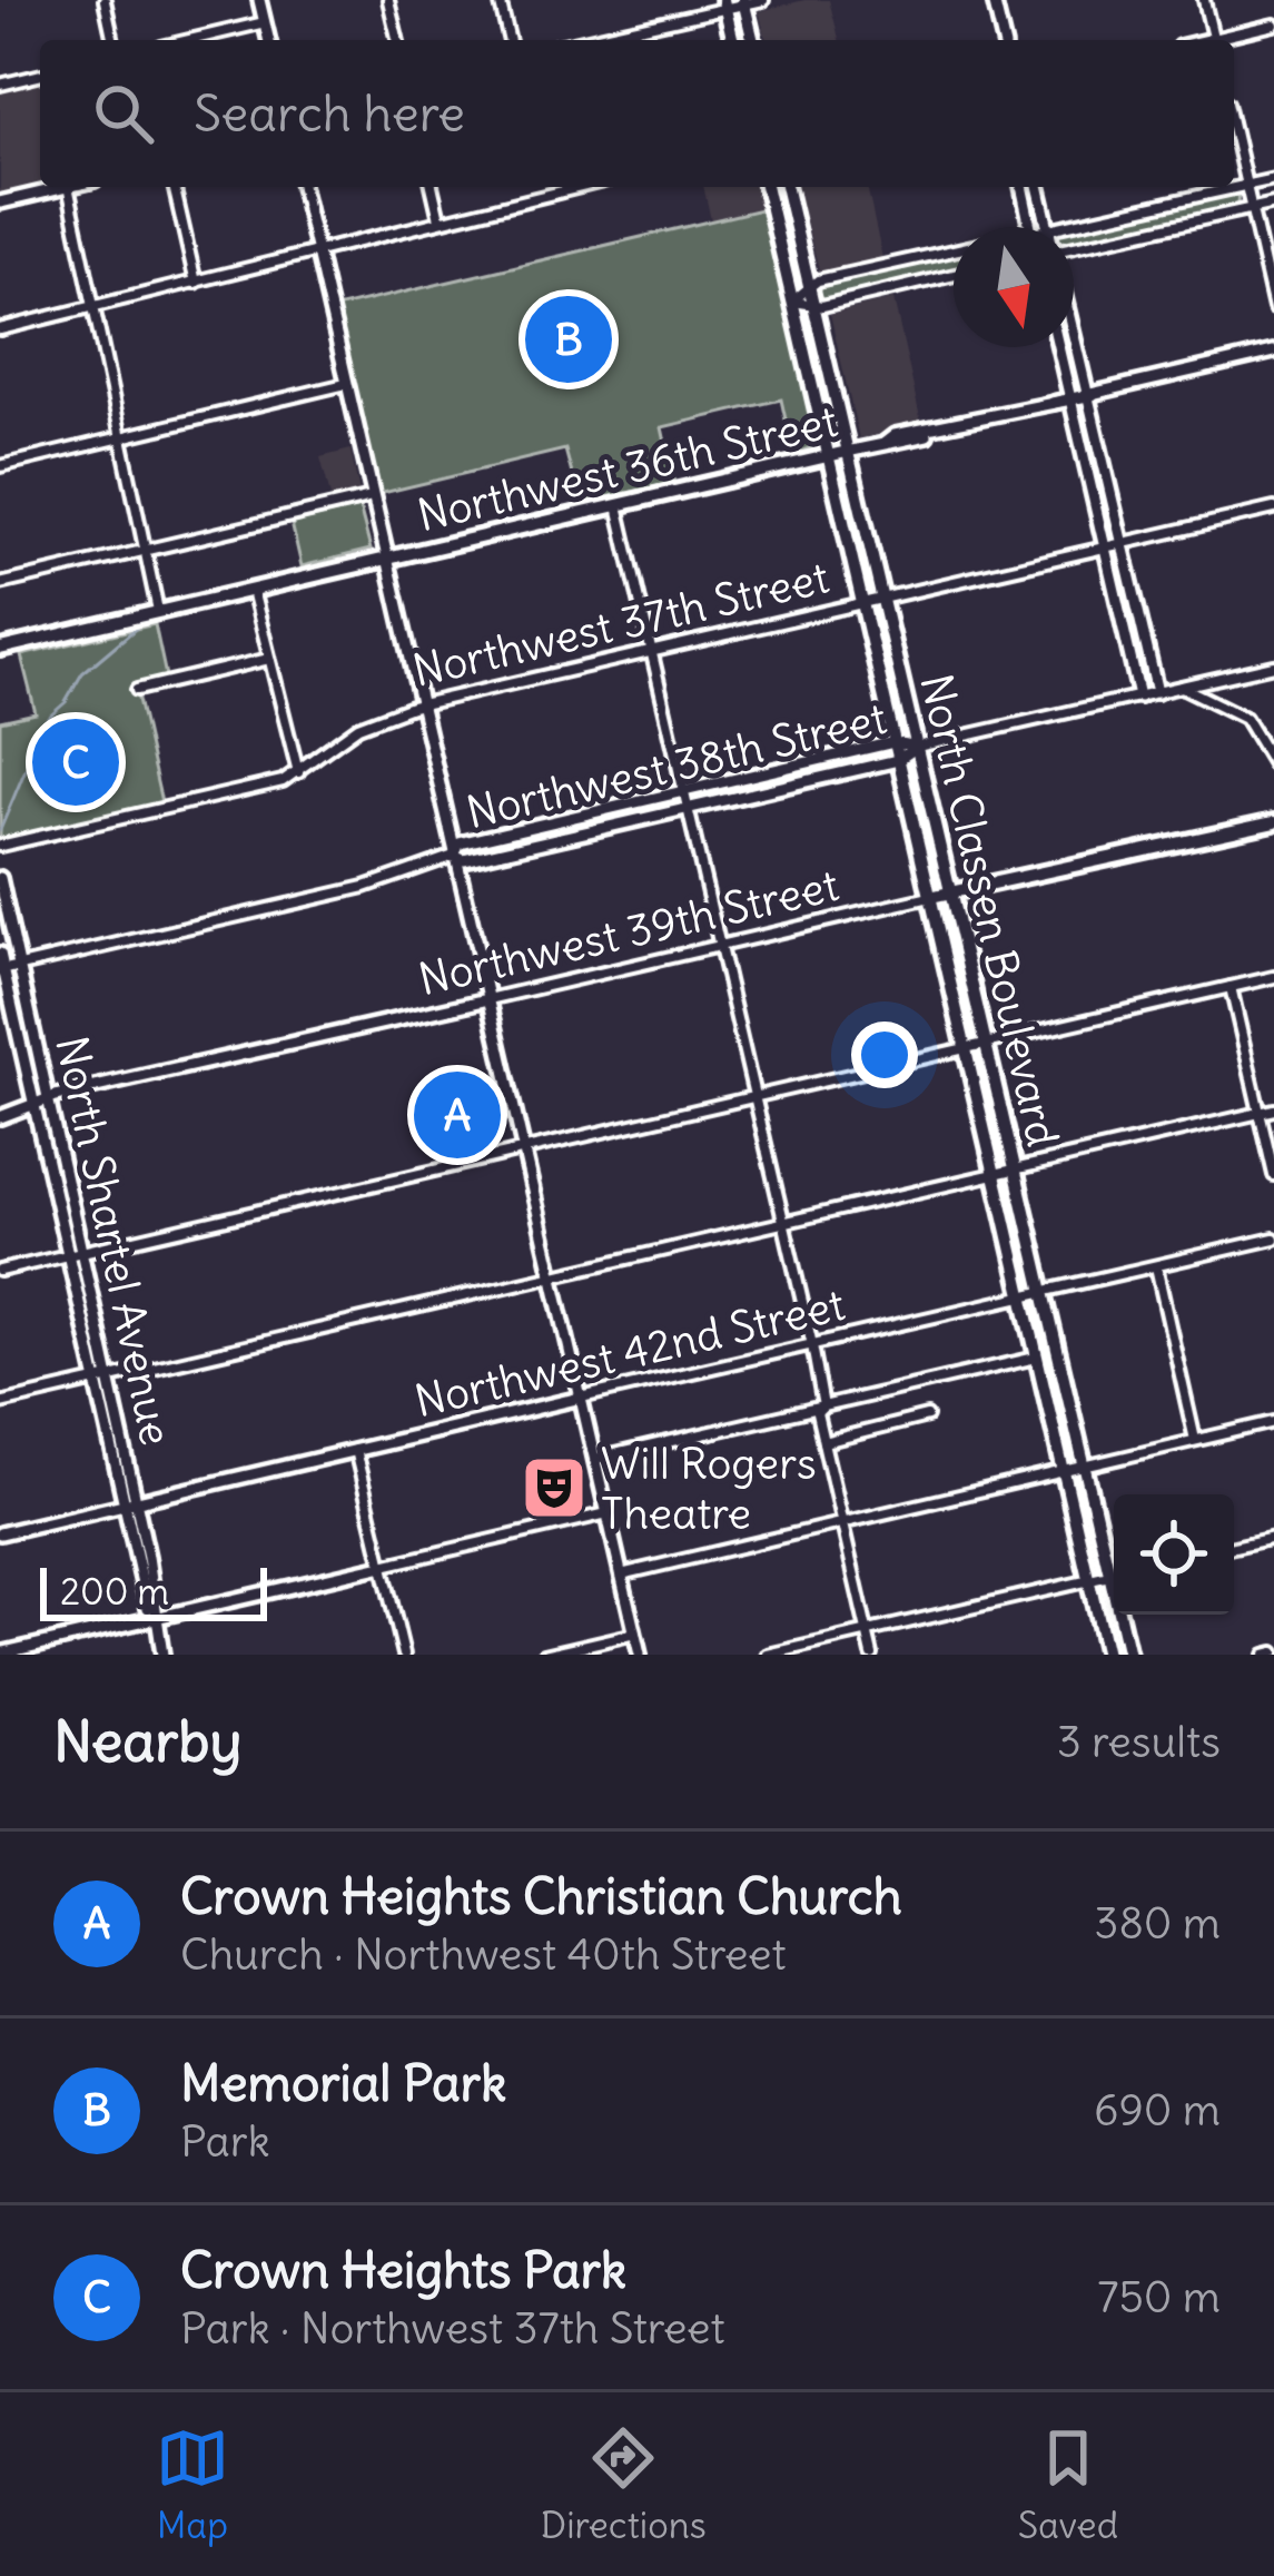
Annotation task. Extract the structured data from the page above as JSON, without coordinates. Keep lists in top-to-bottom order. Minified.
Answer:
{"streets":{"main road":["Northwest 36th Street","North Classen Boulevard","Northwest 39th Street"],"street":["Northwest 37th Street","Northwest 38th Street","North Shartel Avenue","Northwest 42nd Street"]},"crossings":[["Northwest 36th Street","North Classen Boulevard"],["Northwest 37th Street","North Classen Boulevard"],["Northwest 38th Street","North Classen Boulevard"],["Northwest 38th Street","North Shartel Avenue"],["North Classen Boulevard","Northwest 39th Street"],["North Classen Boulevard","Northwest 42nd Street"],["Northwest 39th Street","North Shartel Avenue"],["North Shartel Avenue","Northwest 42nd Street"]],"places":{"theatre":["Will Rogers Theatre"]},"scale_bar":"200 m","north":"bottom","page":{"search":"Search here","pins":["B","C","A"],"scale":"200 m","heading":["Nearby","3 results"],"list":[{"mark":"A","name":"Crown Heights Christian Church","note":"Church · Northwest 40th Street","value":"380 m"},{"mark":"B","name":"Memorial Park","note":"Park","value":"690 m"},{"mark":"C","name":"Crown Heights Park","note":"Park · Northwest 37th Street","value":"750 m"}],"nav":["Map","Directions","Saved"]}}
